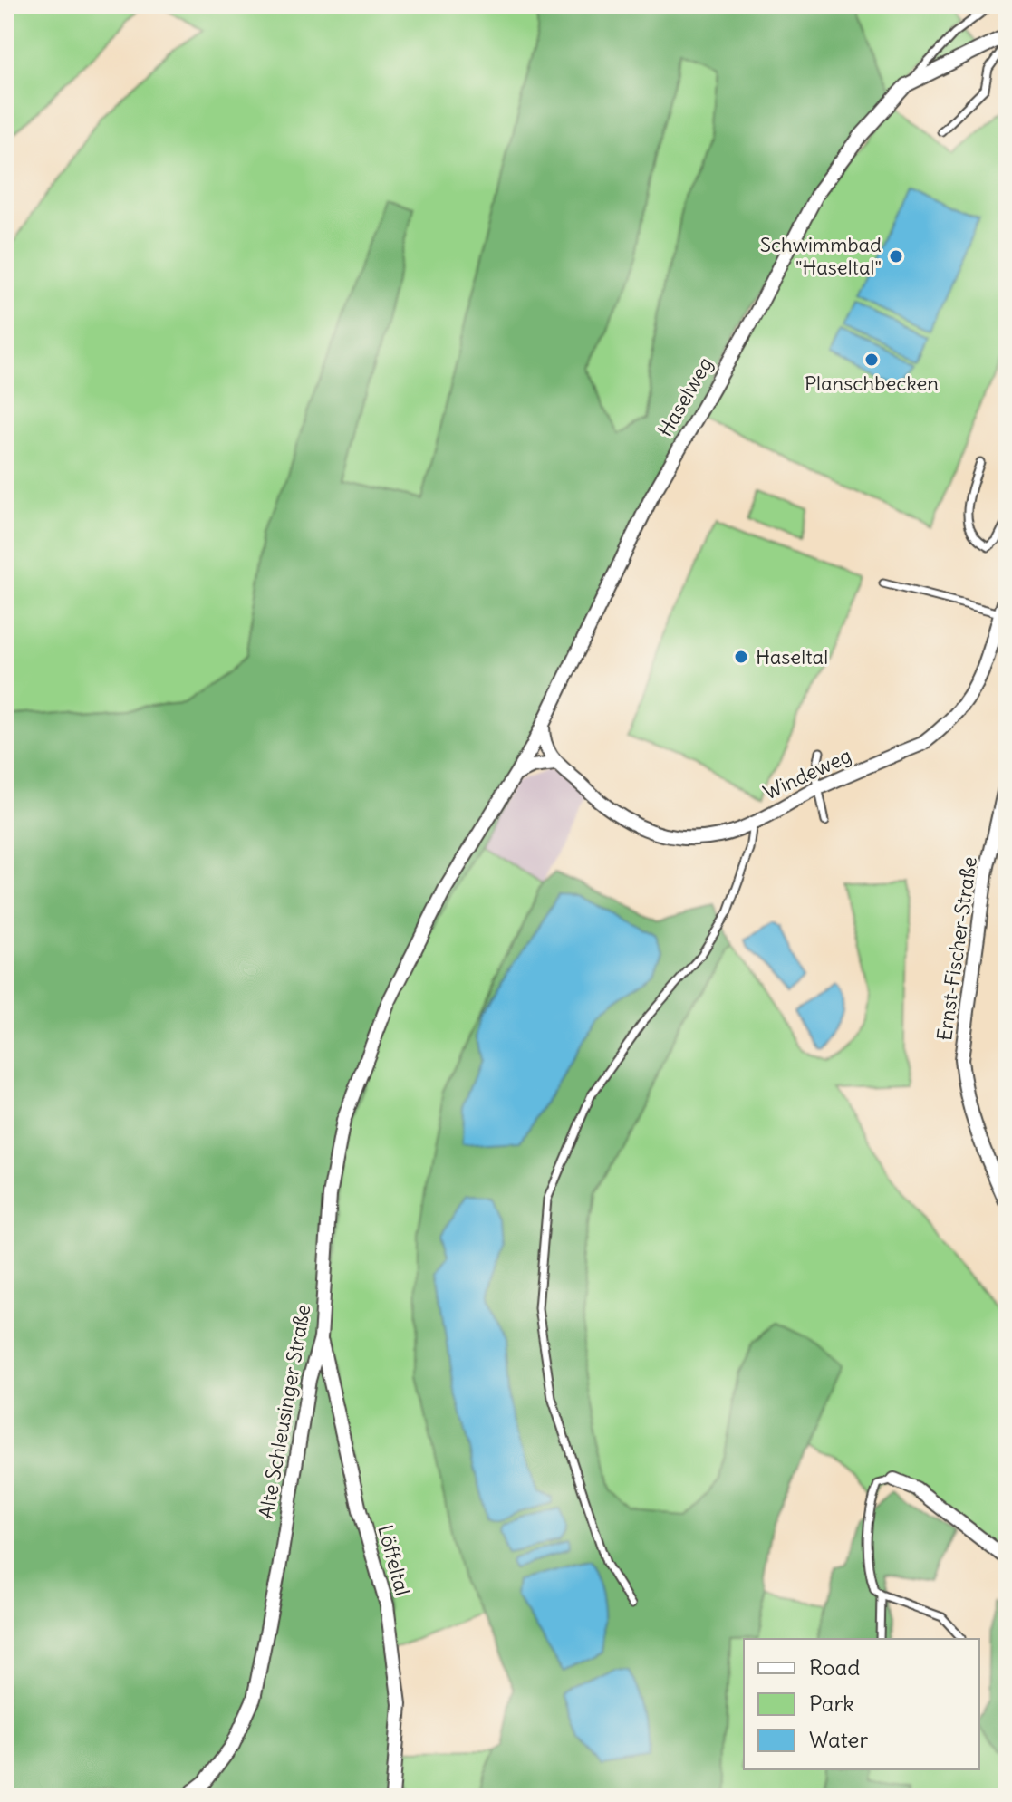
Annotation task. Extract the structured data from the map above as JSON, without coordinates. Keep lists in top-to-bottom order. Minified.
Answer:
{"streets":{"street":["Haselweg","Windeweg","Ernst-Fischer-Straße","Alte Schleusinger Straße","Löffeltal"]},"crossings":[["Haselweg","Alte Schleusinger Straße"],["Alte Schleusinger Straße","Löffeltal"]],"places":["Schwimmbad \"Haseltal\"","Planschbecken","Haseltal"],"legend":["Road","Park","Water"]}
